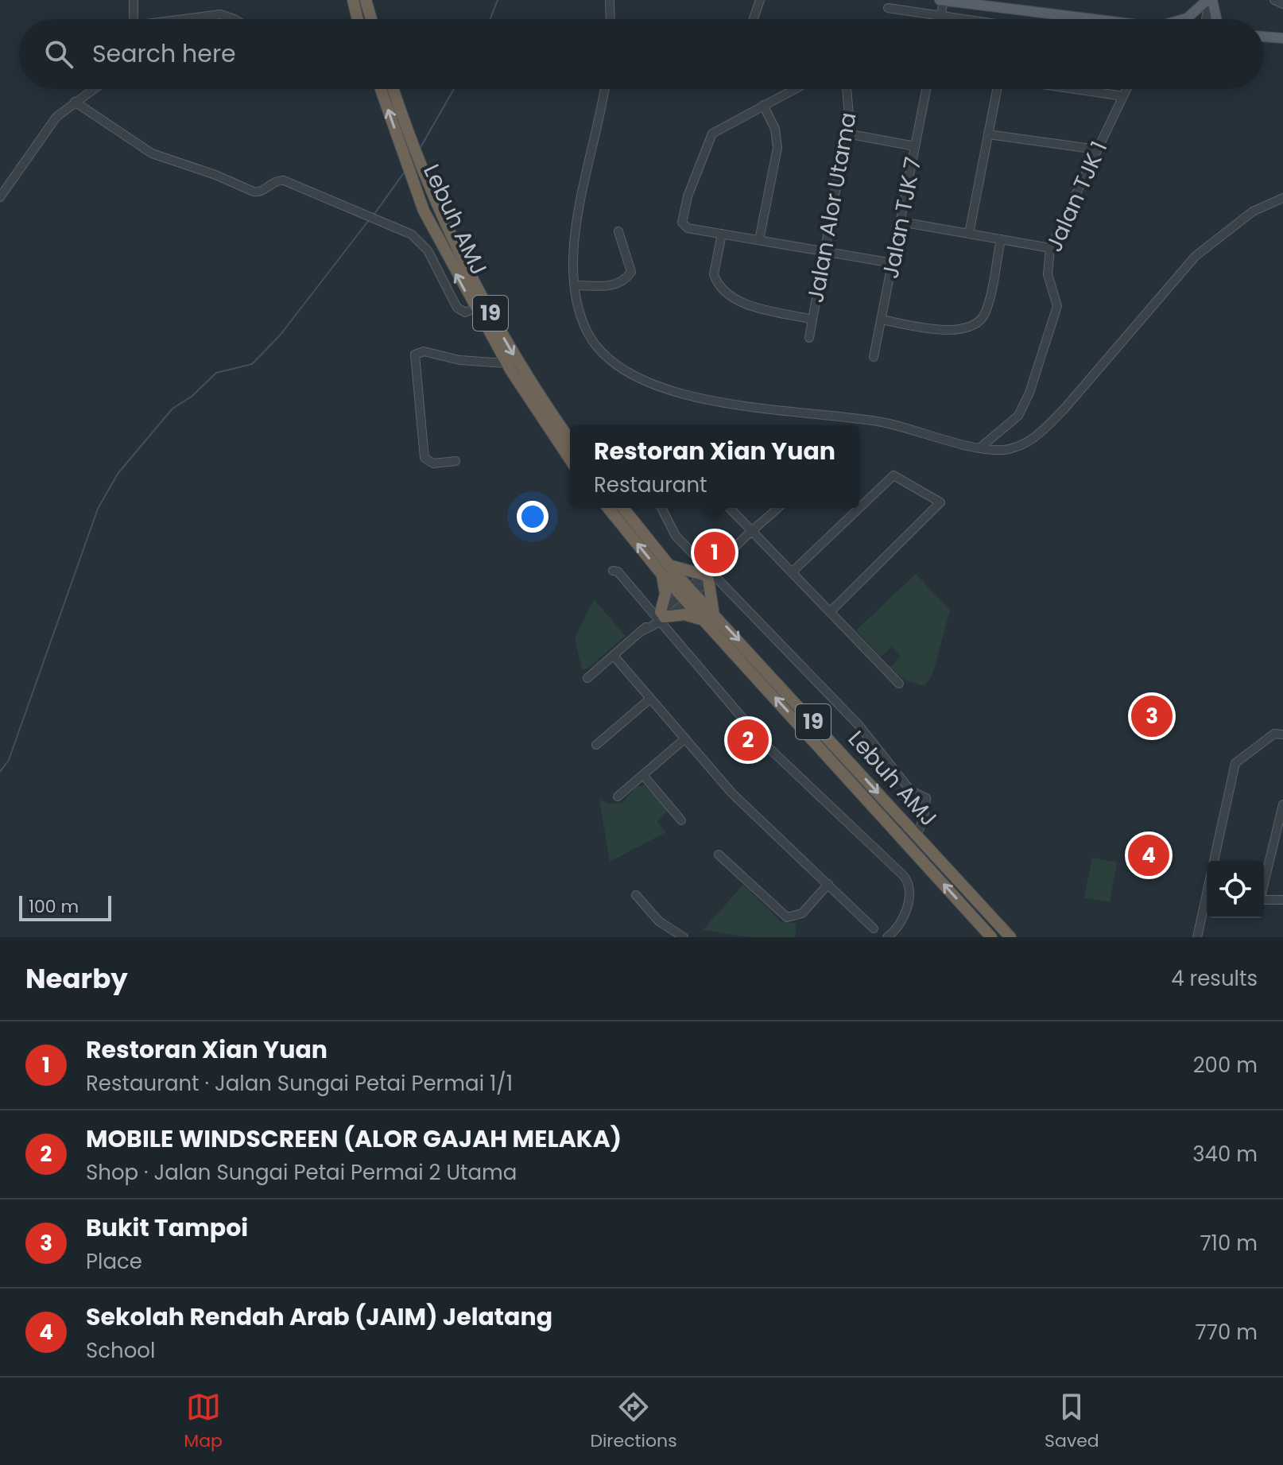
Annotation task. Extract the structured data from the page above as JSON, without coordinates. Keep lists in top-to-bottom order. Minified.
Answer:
{"streets":{"highway":["Lebuh AMJ","19"],"street":["Jalan TJK 1","Jalan Alor Utama","Jalan TJK 7"]},"scale_bar":"100 m","page":{"search":"Search here","popup":["Restoran Xian Yuan","Restaurant"],"pins":["1","3","2","4"],"scale":"100 m","heading":["Nearby","4 results"],"list":[{"mark":"1","name":"Restoran Xian Yuan","note":"Restaurant · Jalan Sungai Petai Permai 1/1","value":"200 m"},{"mark":"2","name":"MOBILE WINDSCREEN (ALOR GAJAH MELAKA)","note":"Shop · Jalan Sungai Petai Permai 2 Utama","value":"340 m"},{"mark":"3","name":"Bukit Tampoi","note":"Place","value":"710 m"},{"mark":"4","name":"Sekolah Rendah Arab (JAIM) Jelatang","note":"School","value":"770 m"}],"nav":["Map","Directions","Saved"]}}
